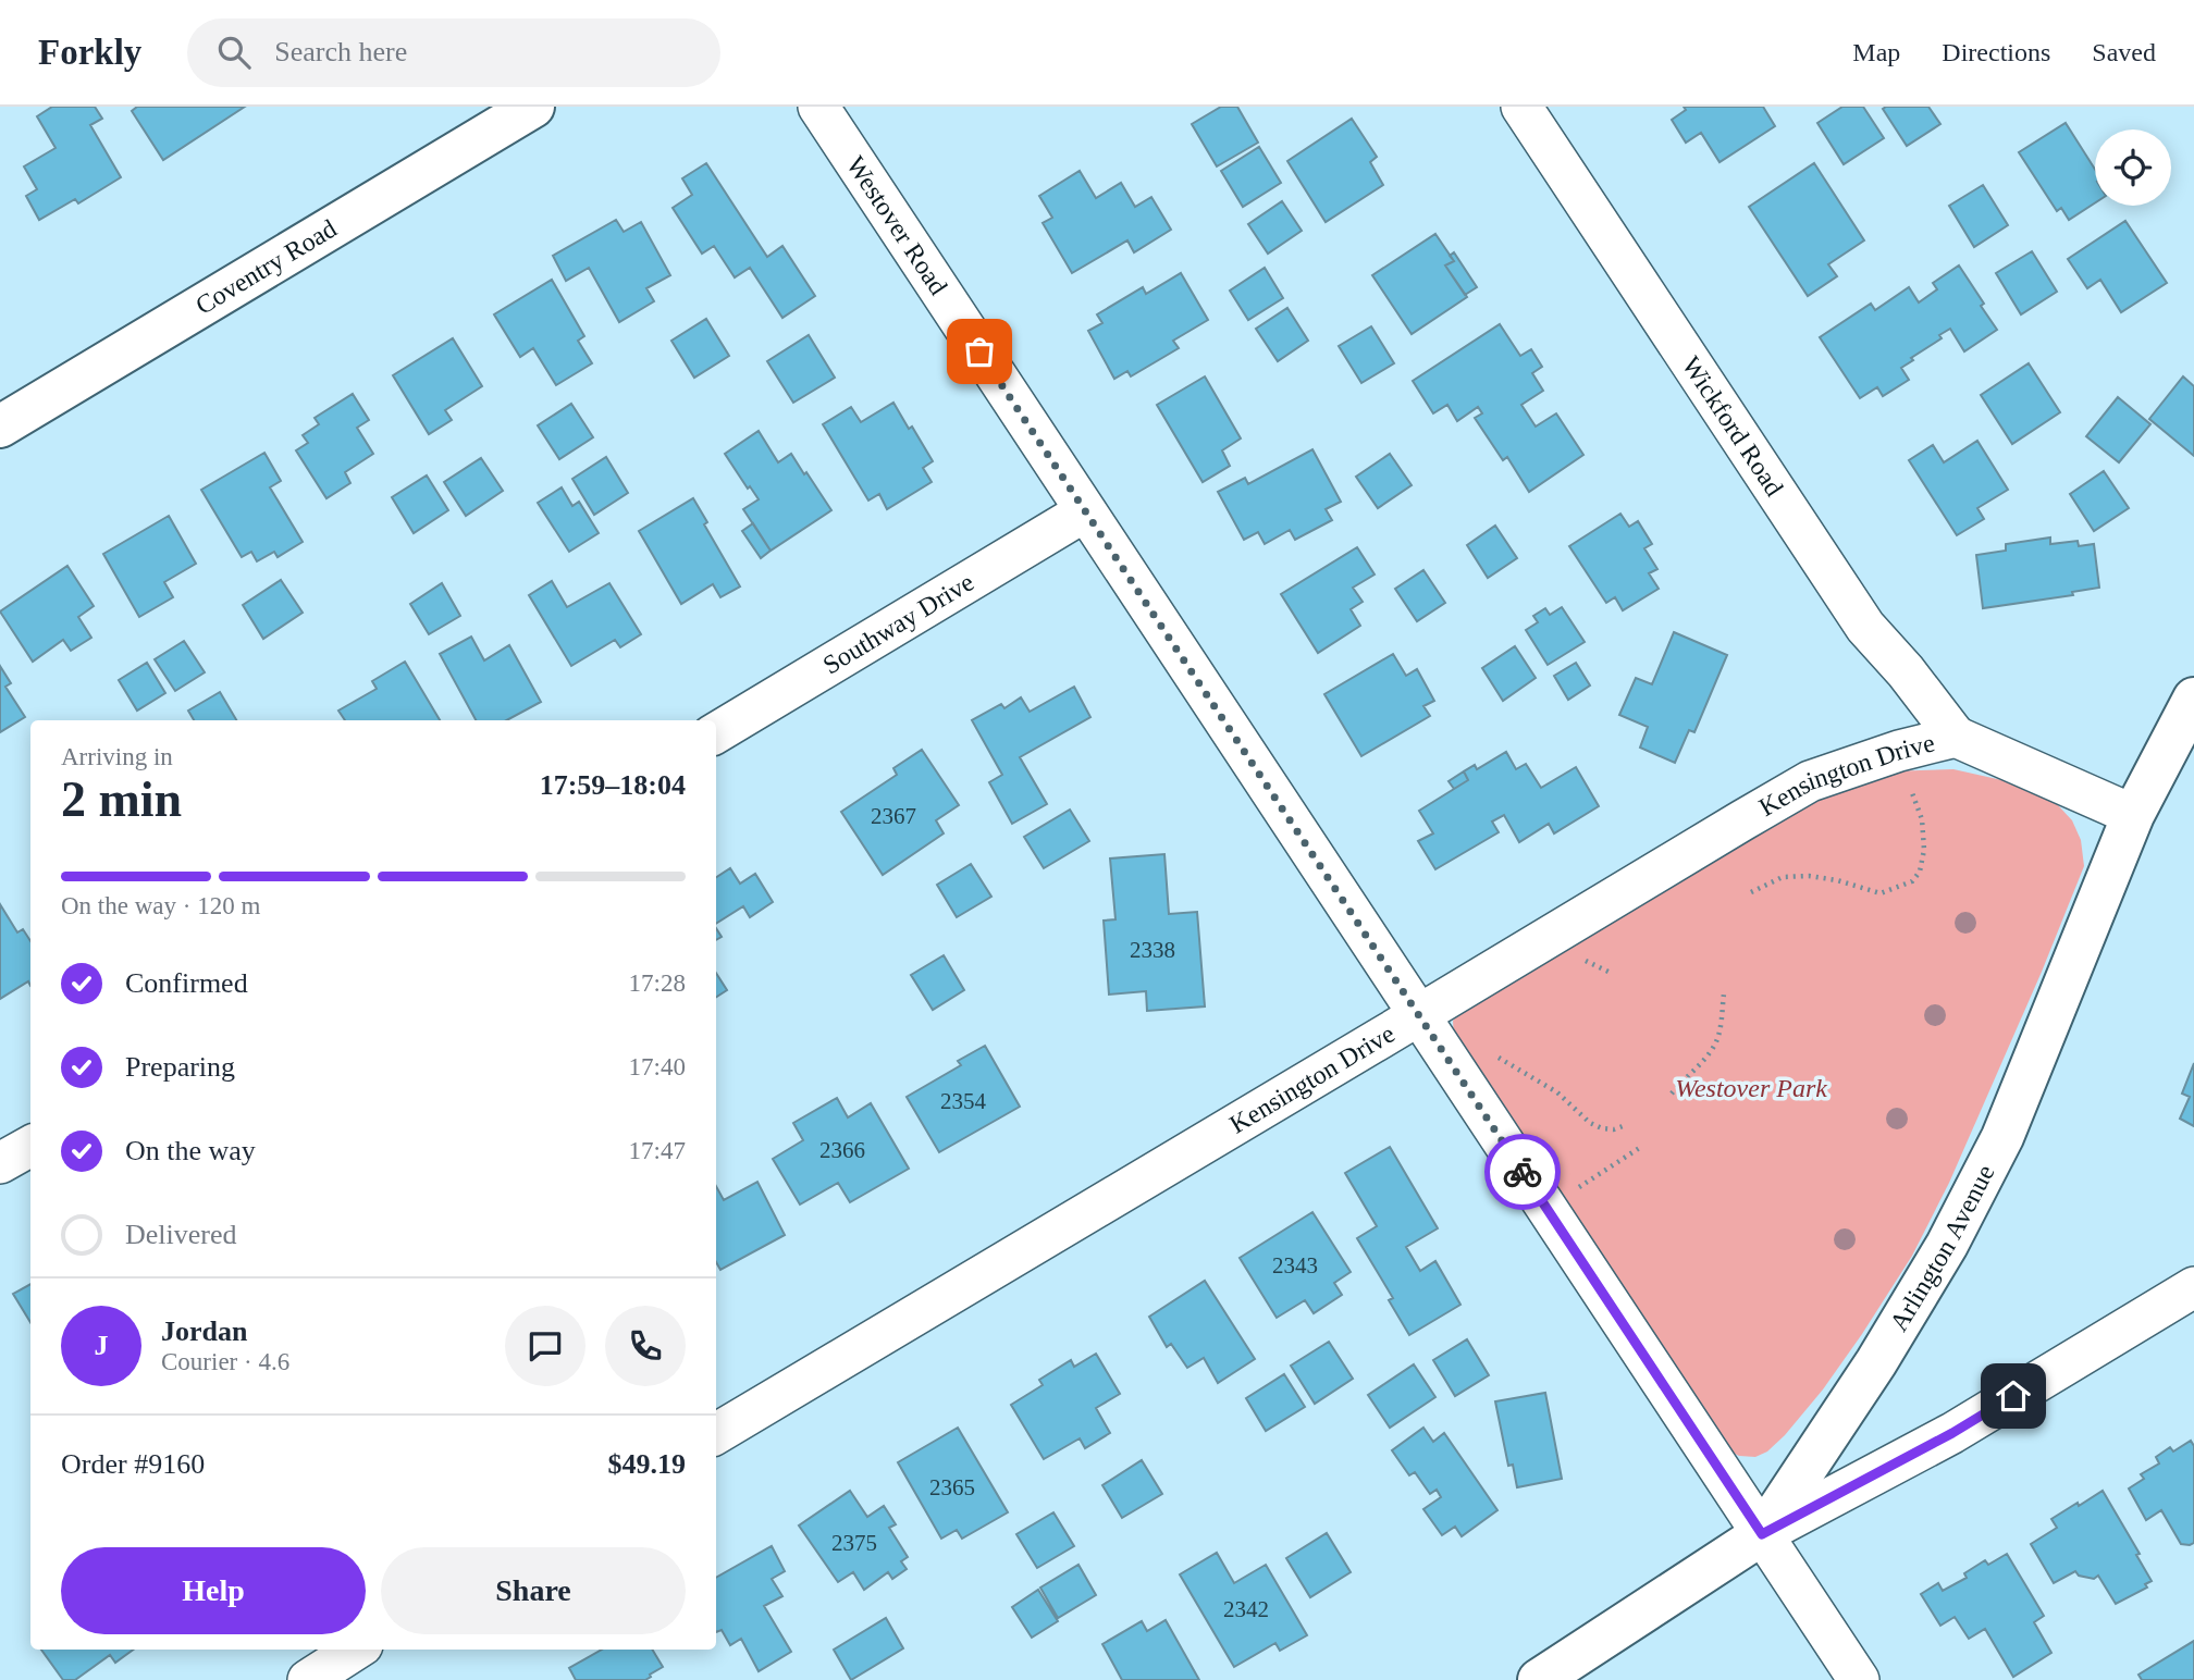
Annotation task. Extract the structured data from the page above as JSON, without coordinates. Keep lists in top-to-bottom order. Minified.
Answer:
{"streets":{"street":["Westover Road","Coventry Road","Wickford Road","Southway Drive","Kensington Drive","Arlington Avenue"]},"crossings":[["Westover Road","Southway Drive"],["Westover Road","Kensington Drive"],["Westover Road","Arlington Avenue"],["Wickford Road","Kensington Drive"],["Kensington Drive","Arlington Avenue"]],"parks":["Westover Park"],"house_numbers":["2367","2338","2354","2366","2343","2365","2375","2342"],"page":{"header":"Forkly","search":"Search here","nav":["Map","Directions","Saved"],"heading":["2 min","Arriving in","17:59–18:04"],"panel":["Jordan","Courier · 4.6","Order #9160","$49.19"],"bar":"On the way · 120 m","list":[["Confirmed","17:28"],["Preparing","17:40"],["On the way","17:47"],"Delivered"],"round":"J","buttons":["Help","Share"]}}
